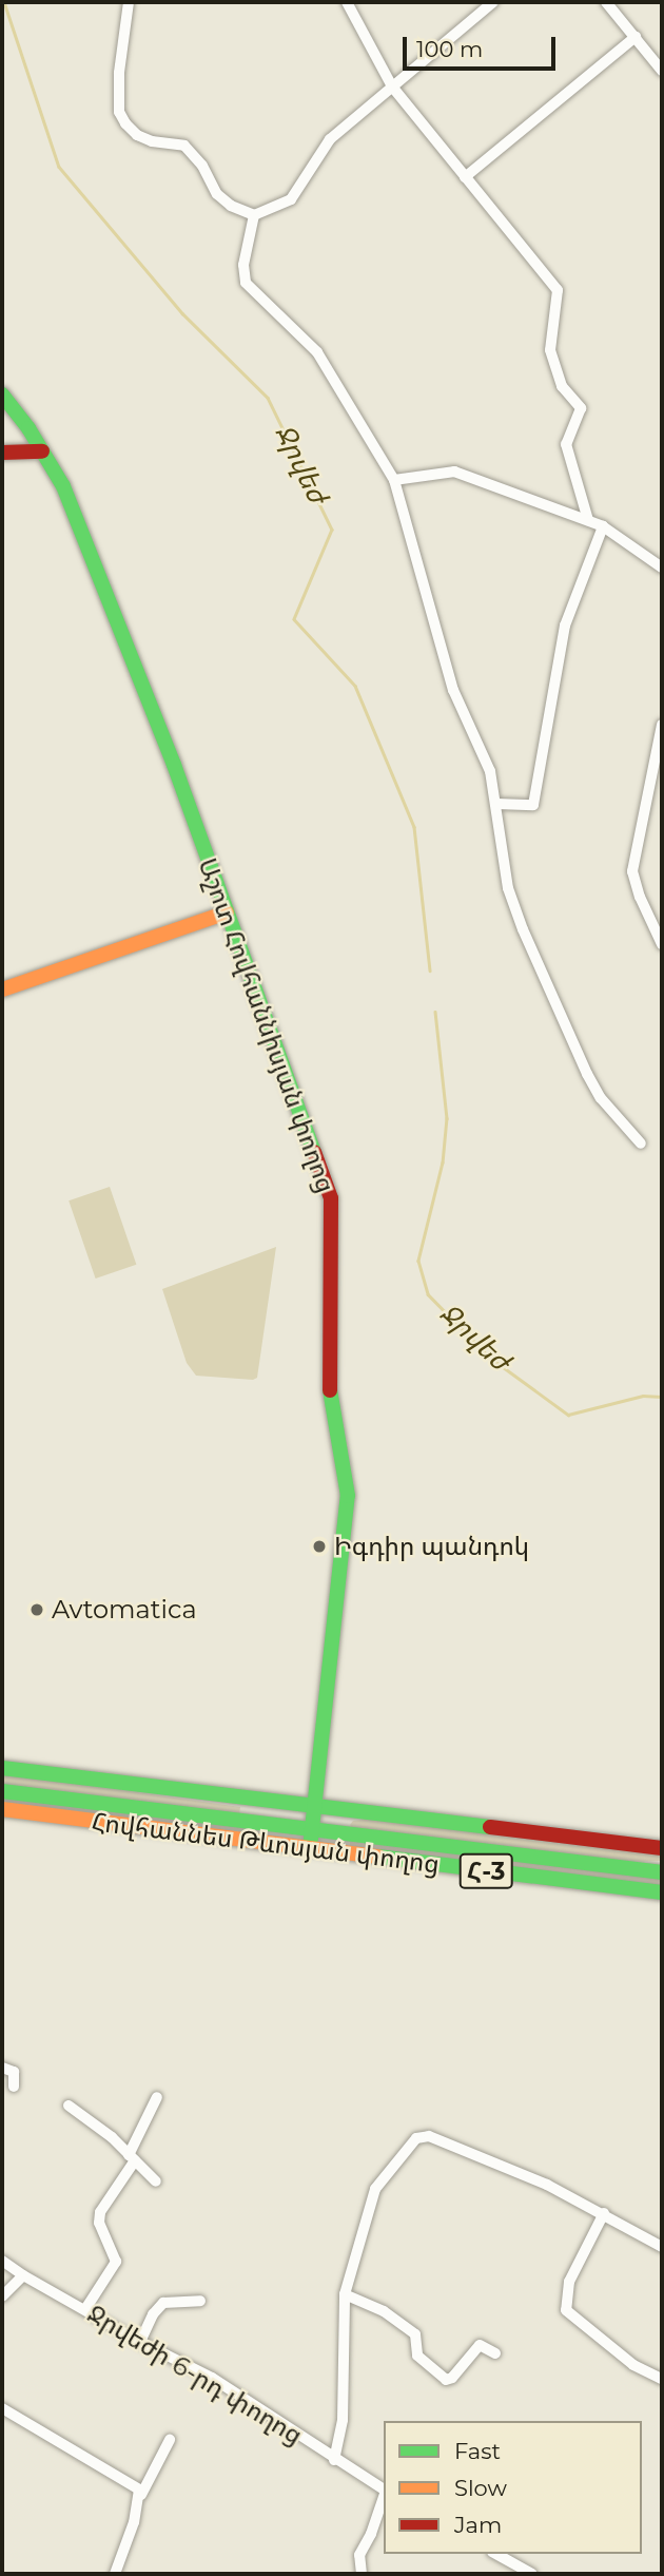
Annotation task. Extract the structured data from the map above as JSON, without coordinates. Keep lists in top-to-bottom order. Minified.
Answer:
{"streets":{"street":["Աշոտ Հովհաննիսյան փողոց","Հովհաննես Թևոսյան փողոց","Հ-3","Ջրվեժի 6-րդ փողոց"]},"crossings":[["Աշոտ Հովհաննիսյան փողոց","Հովհաննես Թևոսյան փողոց"]],"water":["Ջրվեժ"],"places":["Իգդիր պանդոկ","Avtomatica"],"legend":["Fast","Slow","Jam"],"scale_bar":"100 m"}
